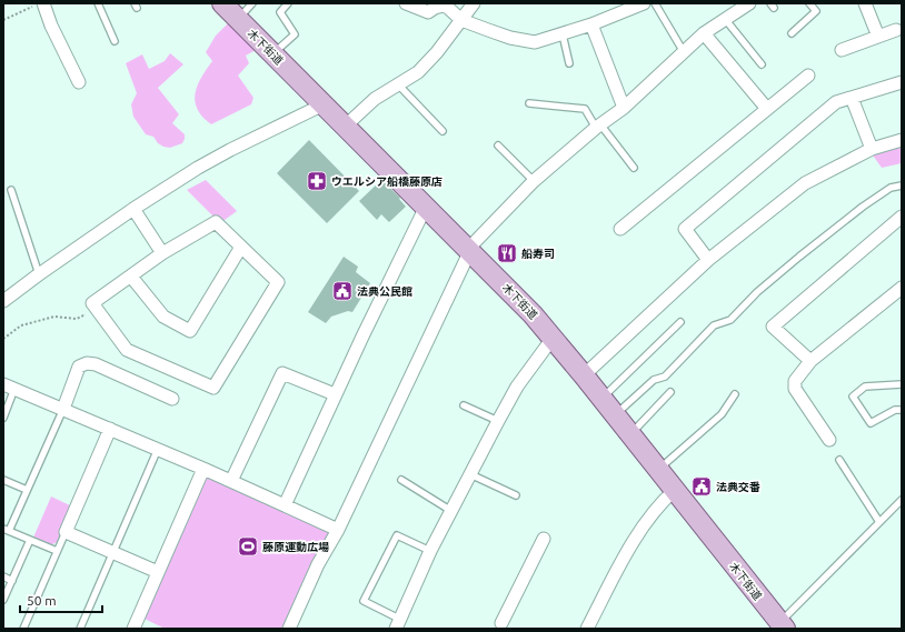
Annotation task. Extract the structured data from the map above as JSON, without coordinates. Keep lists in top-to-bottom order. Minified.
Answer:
{"streets":{"main road":["木下街道"]},"places":{"pharmacy":["ウエルシア船橋藤原店"],"restaurant":["船寿司"],"public building":["法典公民館","法典交番"],"sports":["藤原運動広場"]},"scale_bar":"50 m"}
